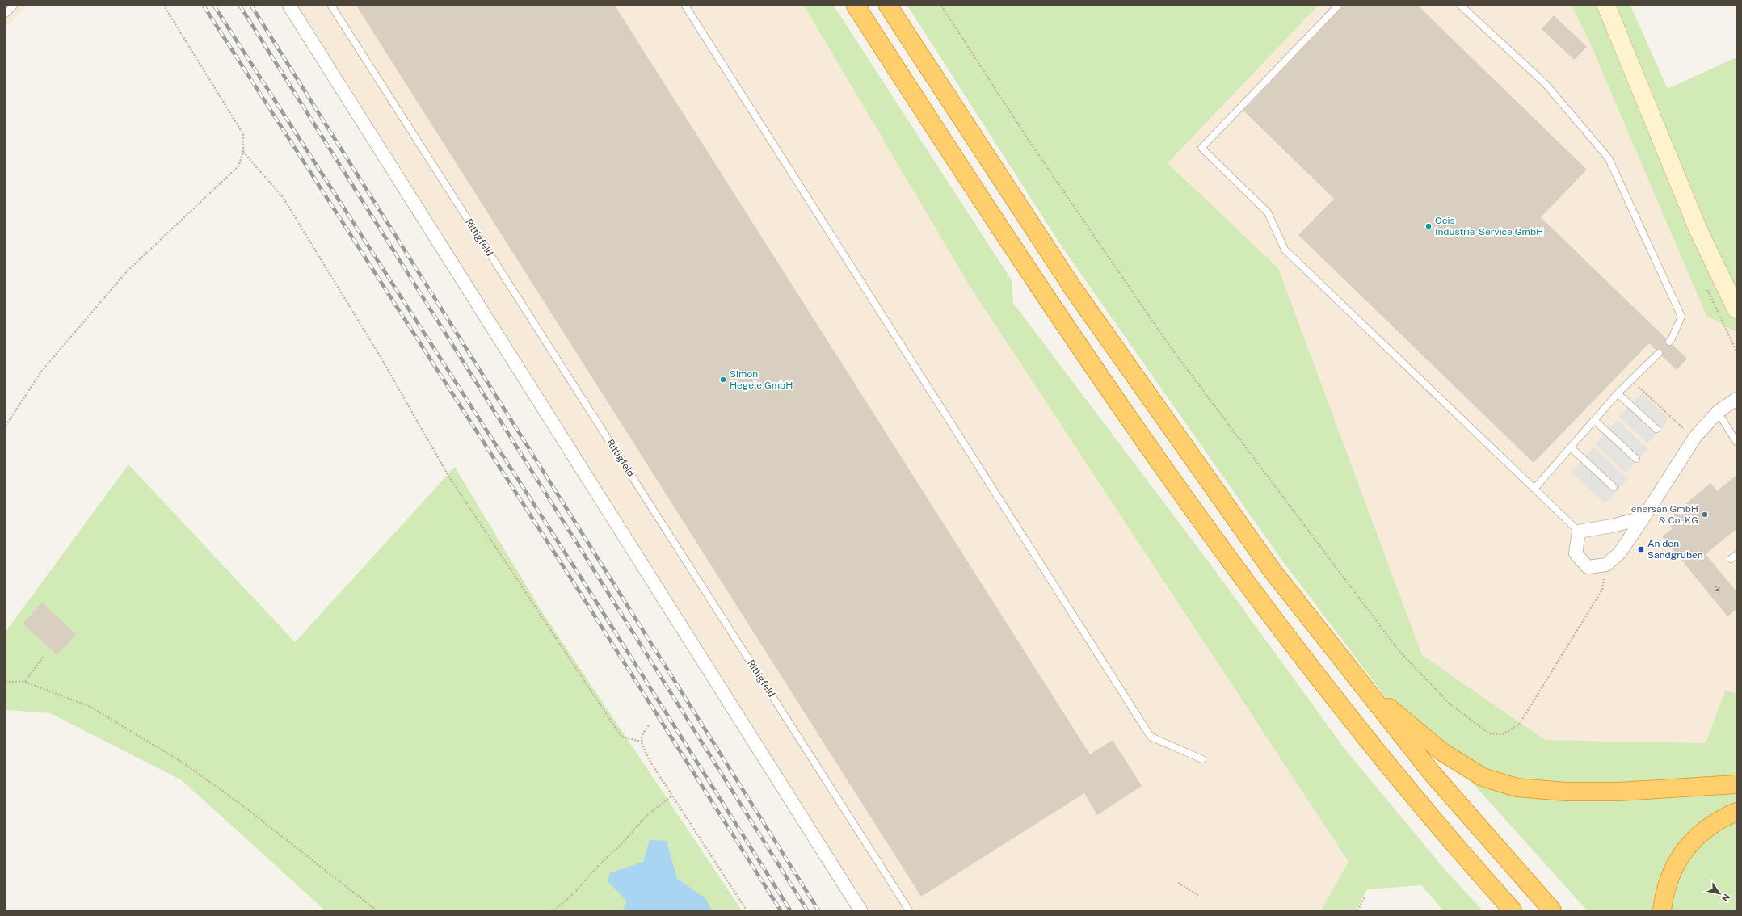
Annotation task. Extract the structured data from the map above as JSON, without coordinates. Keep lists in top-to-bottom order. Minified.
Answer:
{"streets":{"lane":["Rittigfeld"]},"places":{"other":["Geis Industrie-Service GmbH","Simon Hegele GmbH","enersan GmbH & Co. KG"],"transit":["An den Sandgruben"]},"house_numbers":["2"],"north":"bottom right"}
